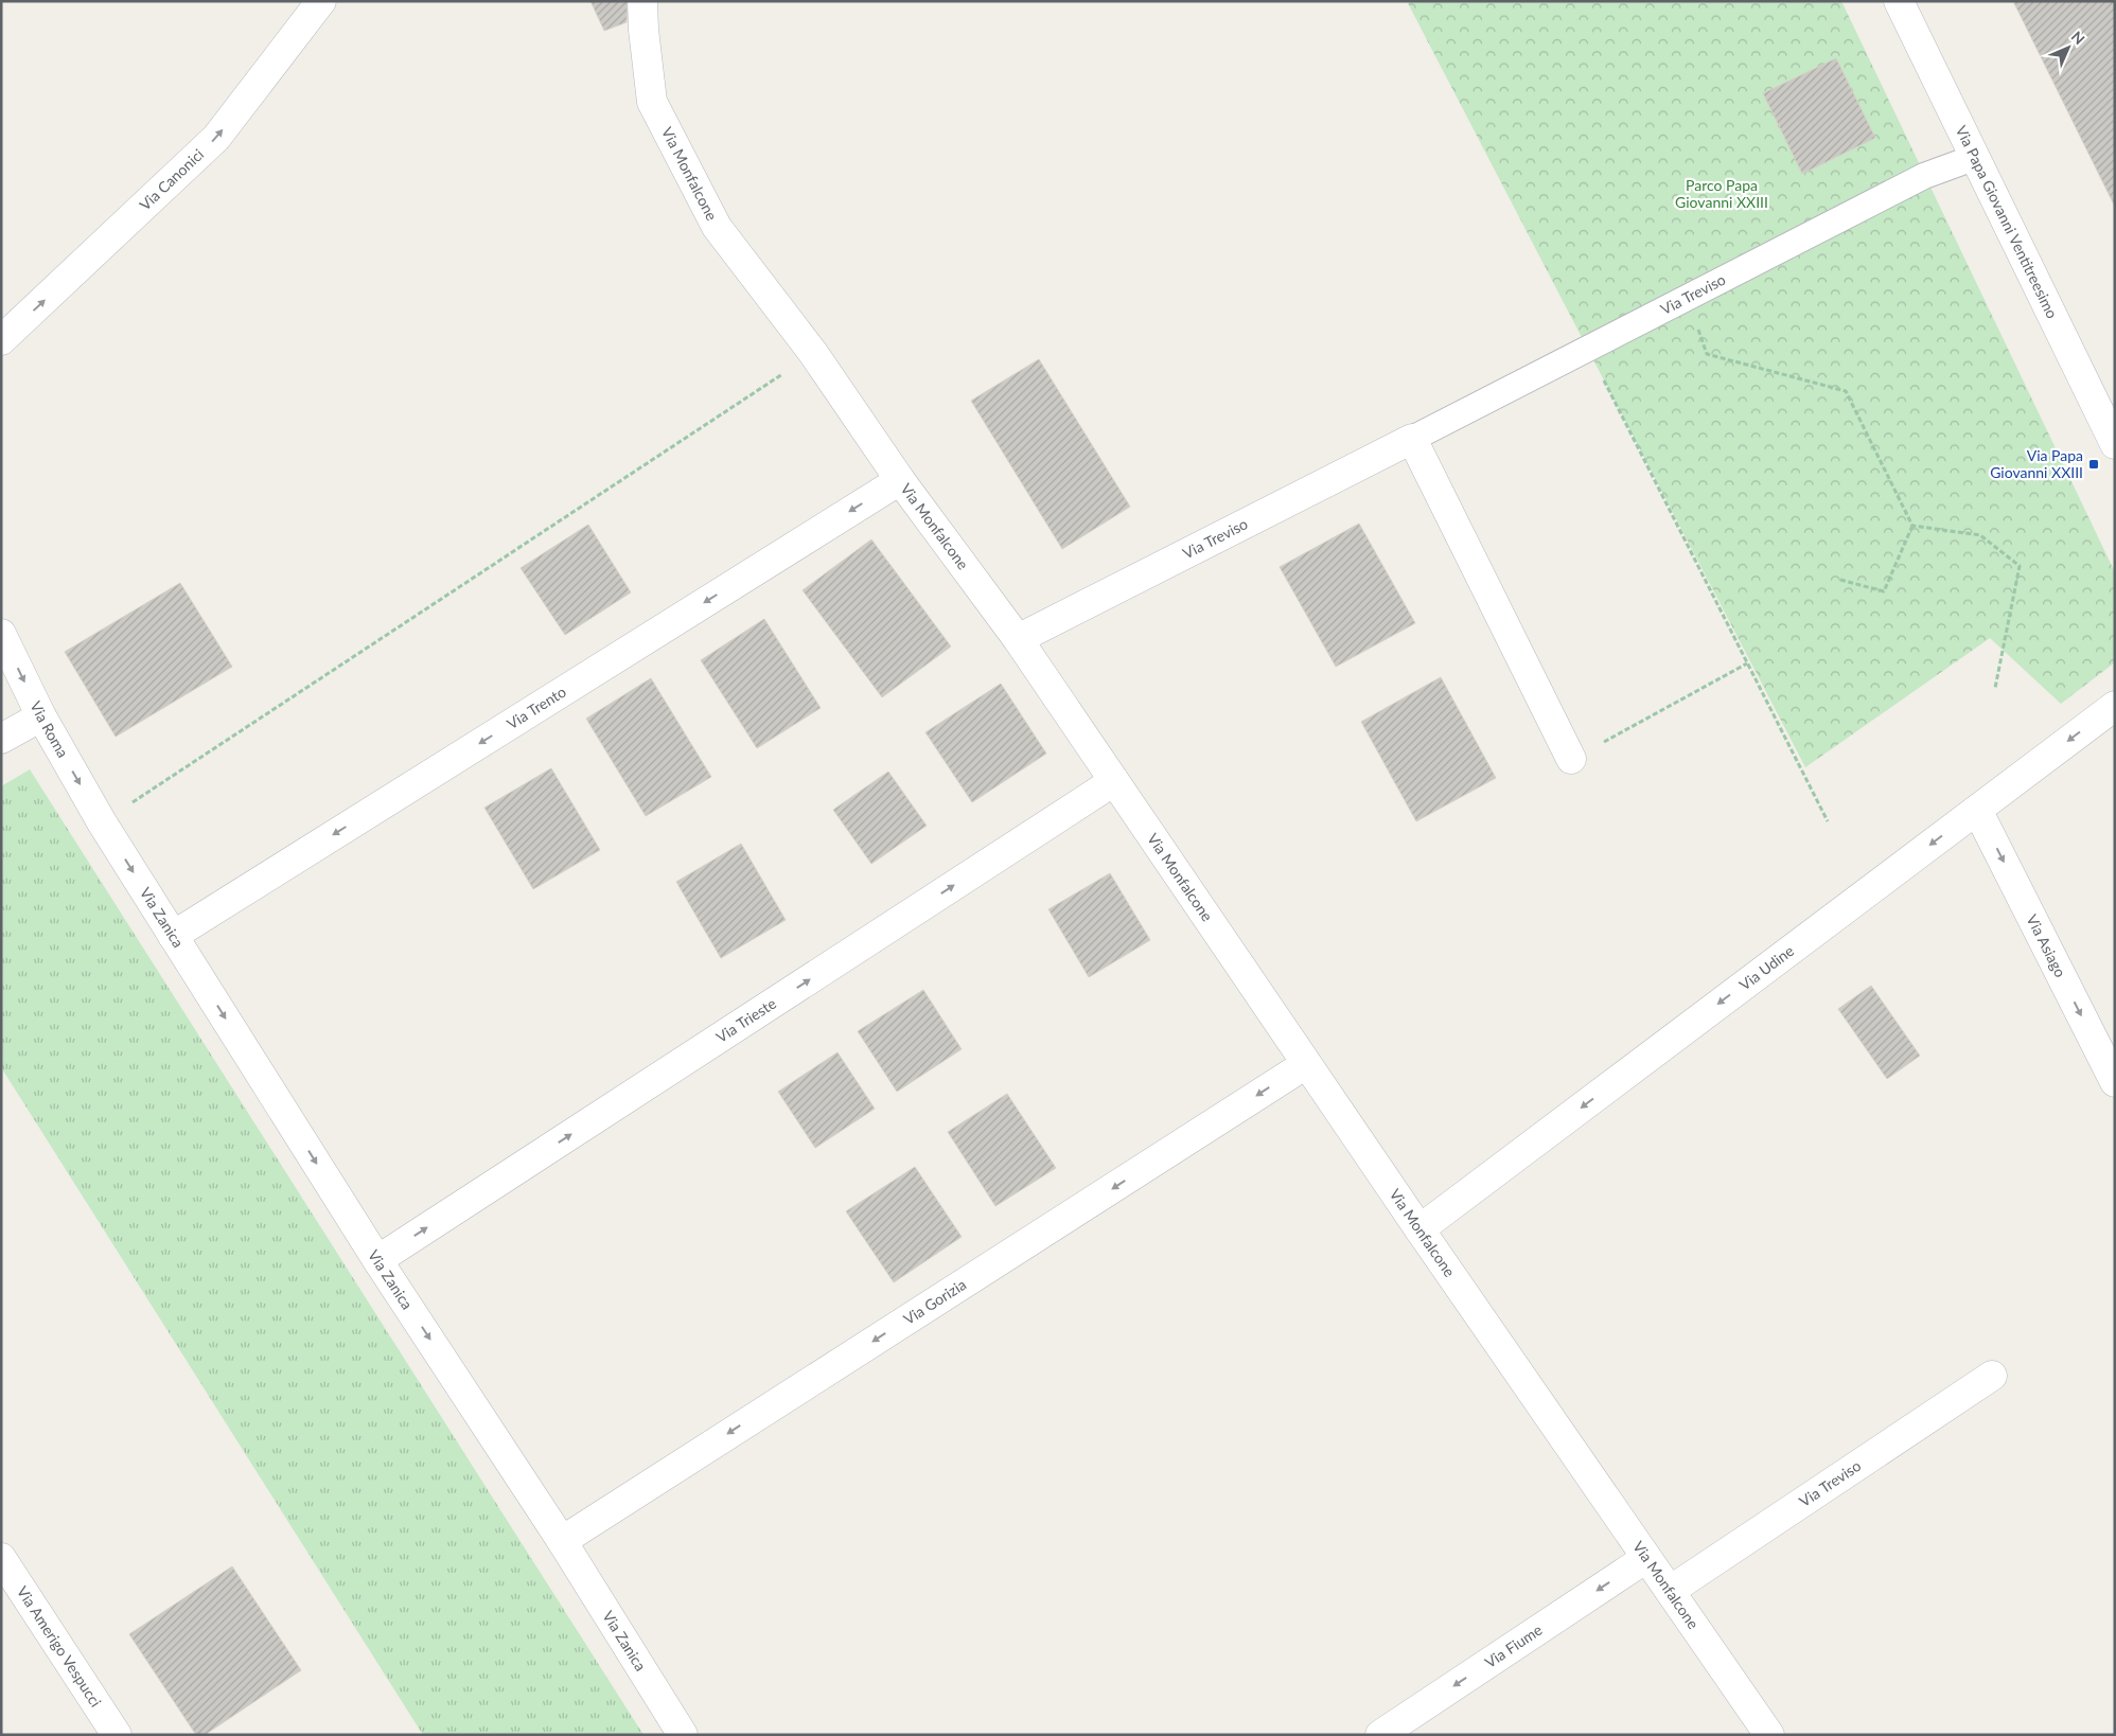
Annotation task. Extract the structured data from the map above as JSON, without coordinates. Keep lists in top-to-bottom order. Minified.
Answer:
{"streets":{"street":["Via Monfalcone","Via Canonici","Via Papa Giovanni Ventitreesimo","Via Treviso","Via Trento","Via Roma","Via Zanica","Via Asiago","Via Udine","Via Trieste","Via Gorizia","Via Fiume","Via Amerigo Vespucci"]},"crossings":[["Via Monfalcone","Via Treviso"],["Via Monfalcone","Via Trento"],["Via Monfalcone","Via Udine"],["Via Monfalcone","Via Trieste"],["Via Monfalcone","Via Gorizia"],["Via Monfalcone","Via Fiume"],["Via Papa Giovanni Ventitreesimo","Via Treviso"],["Via Trento","Via Zanica"],["Via Roma","Via Zanica"],["Via Zanica","Via Trieste"],["Via Zanica","Via Gorizia"],["Via Asiago","Via Udine"]],"one_way":["Via Canonici","Via Trento","Via Roma","Via Zanica","Via Asiago","Via Udine","Via Trieste","Via Gorizia","Via Fiume"],"parks":["Parco Papa Giovanni XXIII"],"places":{"transit":["Via Papa Giovanni XXIII"]},"north":"top right"}
